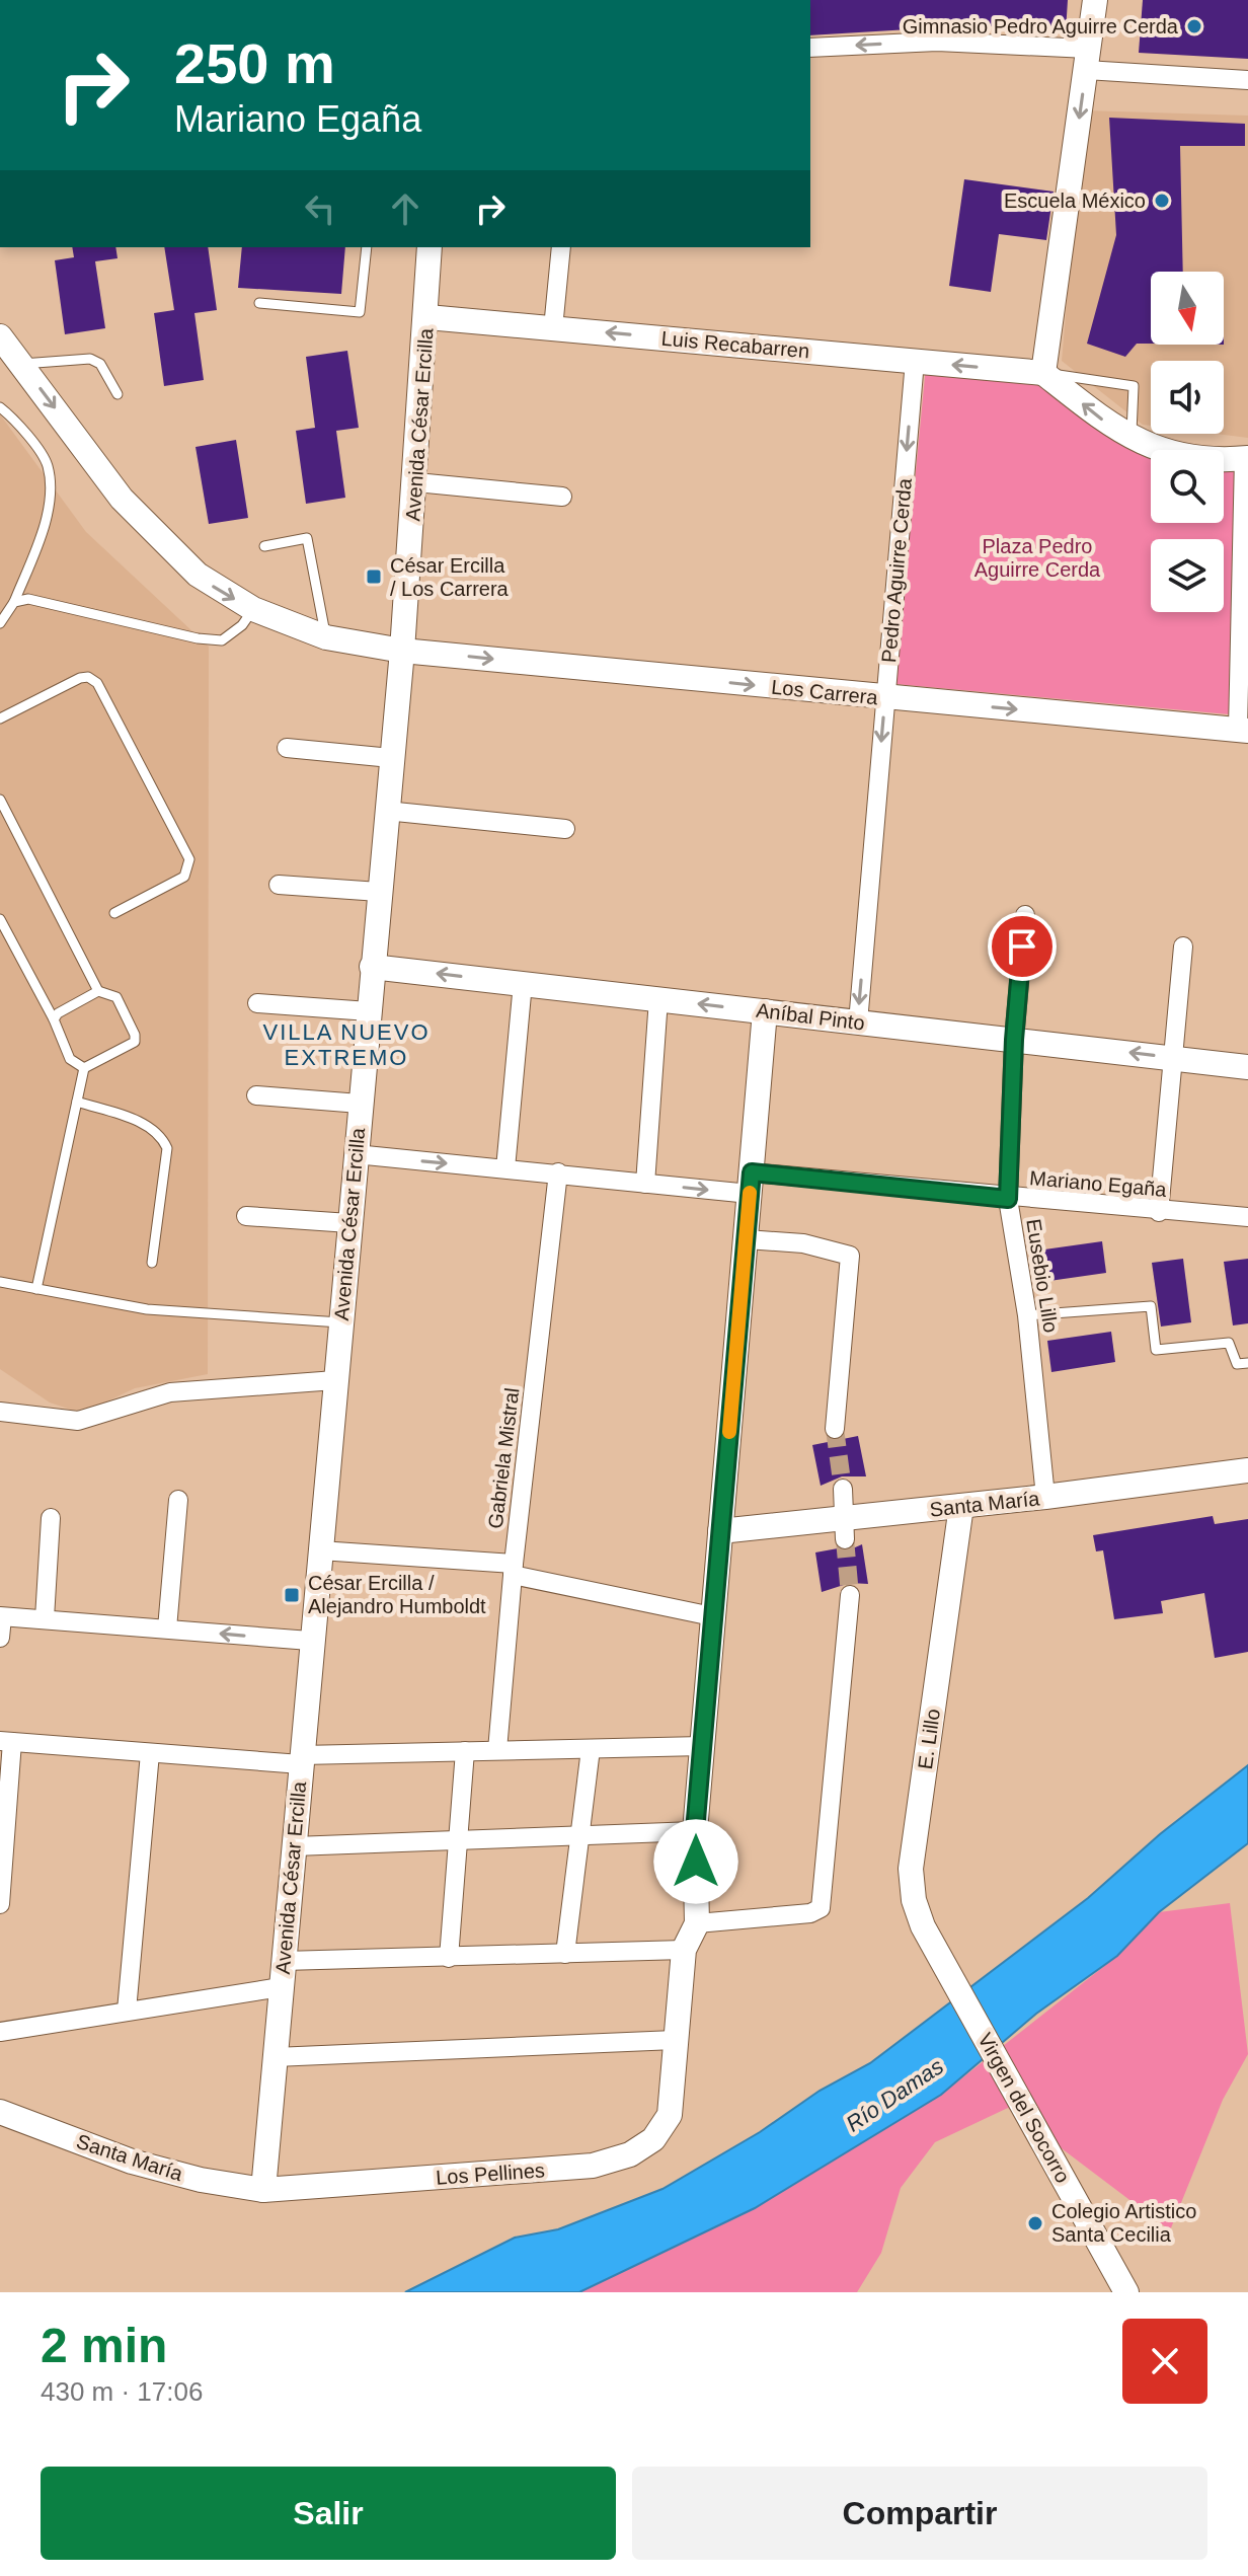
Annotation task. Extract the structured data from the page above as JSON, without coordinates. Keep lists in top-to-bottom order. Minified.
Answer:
{"streets":{"street":["Luis Recabarren","Avenida César Ercilla","Pedro Aguirre Cerda","Los Carrera","Aníbal Pinto","Mariano Egaña","Eusebio Lillo","Gabriela Mistral","Santa María","E. Lillo","Virgen del Socorro","Los Pellines"]},"crossings":[["Luis Recabarren","Avenida César Ercilla"],["Luis Recabarren","Pedro Aguirre Cerda"],["Avenida César Ercilla","Los Carrera"],["Avenida César Ercilla","Aníbal Pinto"],["Avenida César Ercilla","Mariano Egaña"],["Avenida César Ercilla","Santa María"],["Avenida César Ercilla","Los Pellines"],["Pedro Aguirre Cerda","Los Carrera"],["Pedro Aguirre Cerda","Aníbal Pinto"],["Aníbal Pinto","Eusebio Lillo"],["Mariano Egaña","Eusebio Lillo"],["Mariano Egaña","Gabriela Mistral"],["Eusebio Lillo","Santa María"],["Santa María","E. Lillo"],["Santa María","Los Pellines"],["E. Lillo","Virgen del Socorro"]],"one_way":["Luis Recabarren","Pedro Aguirre Cerda","Los Carrera"],"districts":["VILLA NUEVO EXTREMO"],"water":["Río Damas"],"parks":["Plaza Pedro Aguirre Cerda"],"places":{"other":["Gimnasio Pedro Aguirre Cerda","Escuela México","Colegio Artistico Santa Cecilia"],"transit":["César Ercilla / Los Carrera","César Ercilla / Alejandro Humboldt"]},"north":"bottom","page":{"turn":["250 m","Mariano Egaña"],"heading":["2 min","430 m · 17:06"],"buttons":["Salir","Compartir"]}}
